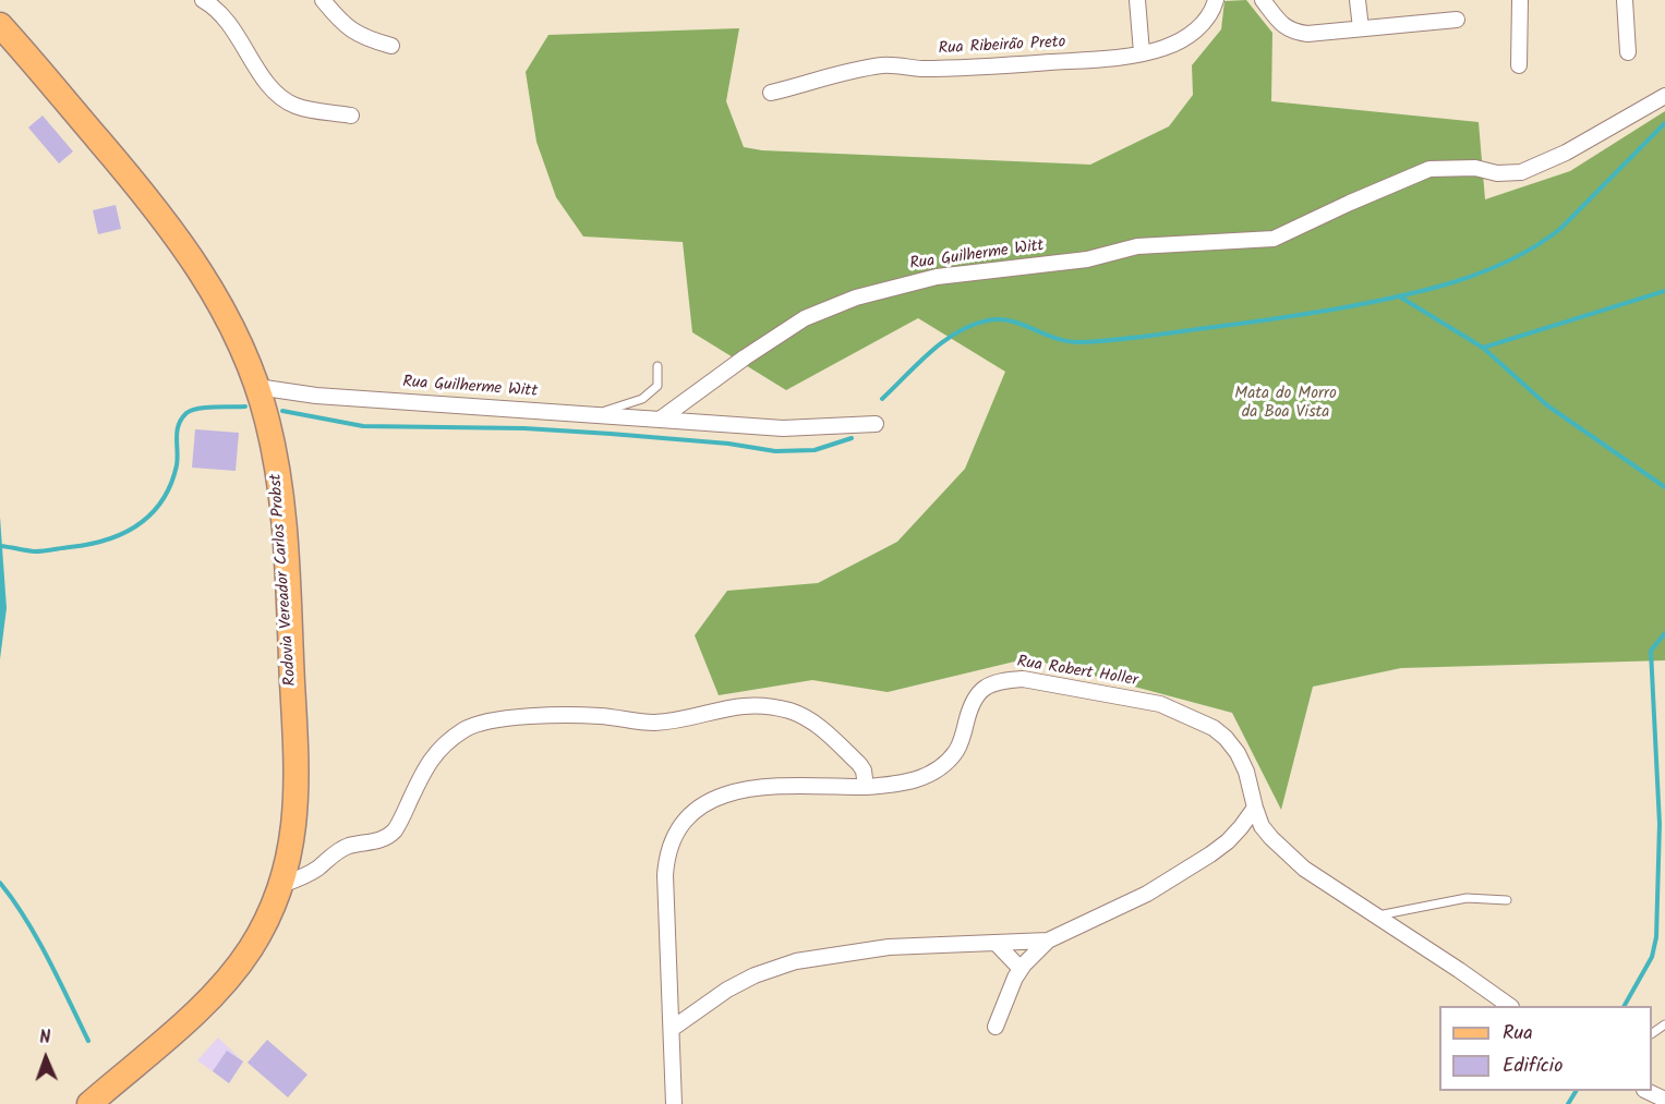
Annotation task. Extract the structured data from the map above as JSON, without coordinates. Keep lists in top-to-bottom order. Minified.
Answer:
{"streets":{"main road":["Rodovia Vereador Carlos Probst"],"street":["Rua Ribeirão Preto","Rua Guilherme Witt","Rua Robert Holler"]},"crossings":[["Rua Guilherme Witt","Rodovia Vereador Carlos Probst"]],"parks":["Mata do Morro da Boa Vista"],"legend":["Rua","Edifício"],"north":"top"}
